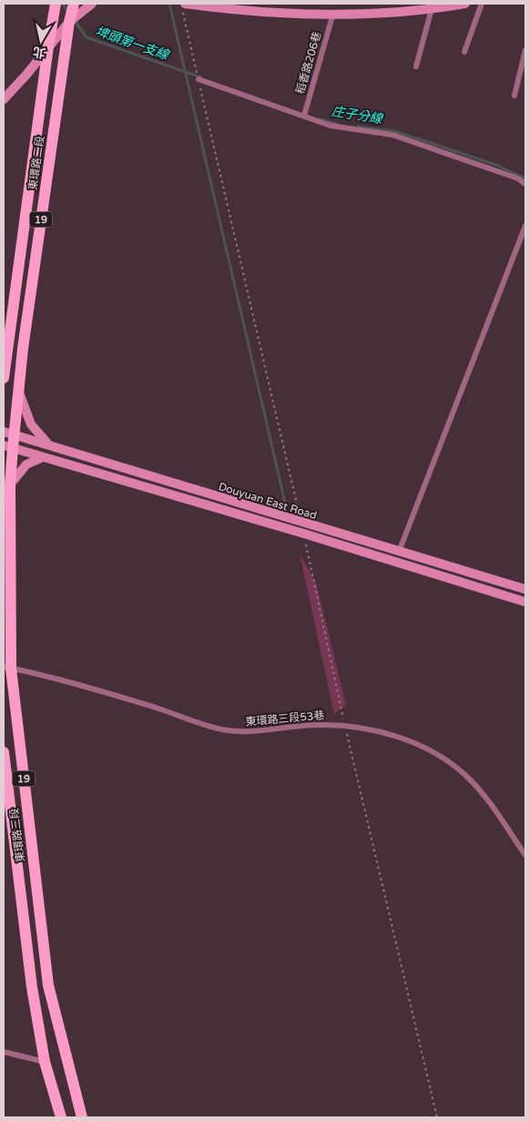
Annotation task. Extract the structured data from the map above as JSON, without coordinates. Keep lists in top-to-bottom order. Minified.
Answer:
{"streets":{"main road":["東環路二段","19","Douyuan East Road","東環路三段"],"lane":["稻香路206巷","東環路三段53巷"]},"crossings":[["東環路二段","Douyuan East Road"],["東環路二段","東環路三段"],["Douyuan East Road","東環路三段"],["東環路三段53巷","東環路三段"]],"water":["埤頭第一支線","庄子分線"],"north":"bottom"}
